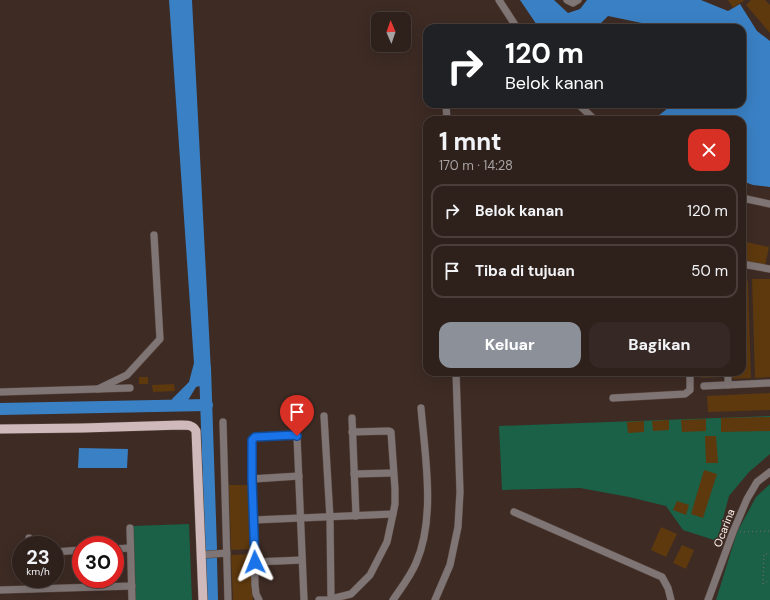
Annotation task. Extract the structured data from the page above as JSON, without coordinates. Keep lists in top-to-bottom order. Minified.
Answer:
{"streets":{"street":["Ocarina"]},"north":"top","page":{"turn":["120 m","Belok kanan"],"heading":["1 mnt","170 m · 14:28"],"list":[{"name":"Belok kanan","value":"120 m"},{"name":"Tiba di tujuan","value":"50 m"}],"buttons":["Keluar","Bagikan"],"speed":"23 km/h","limit":"30"}}
